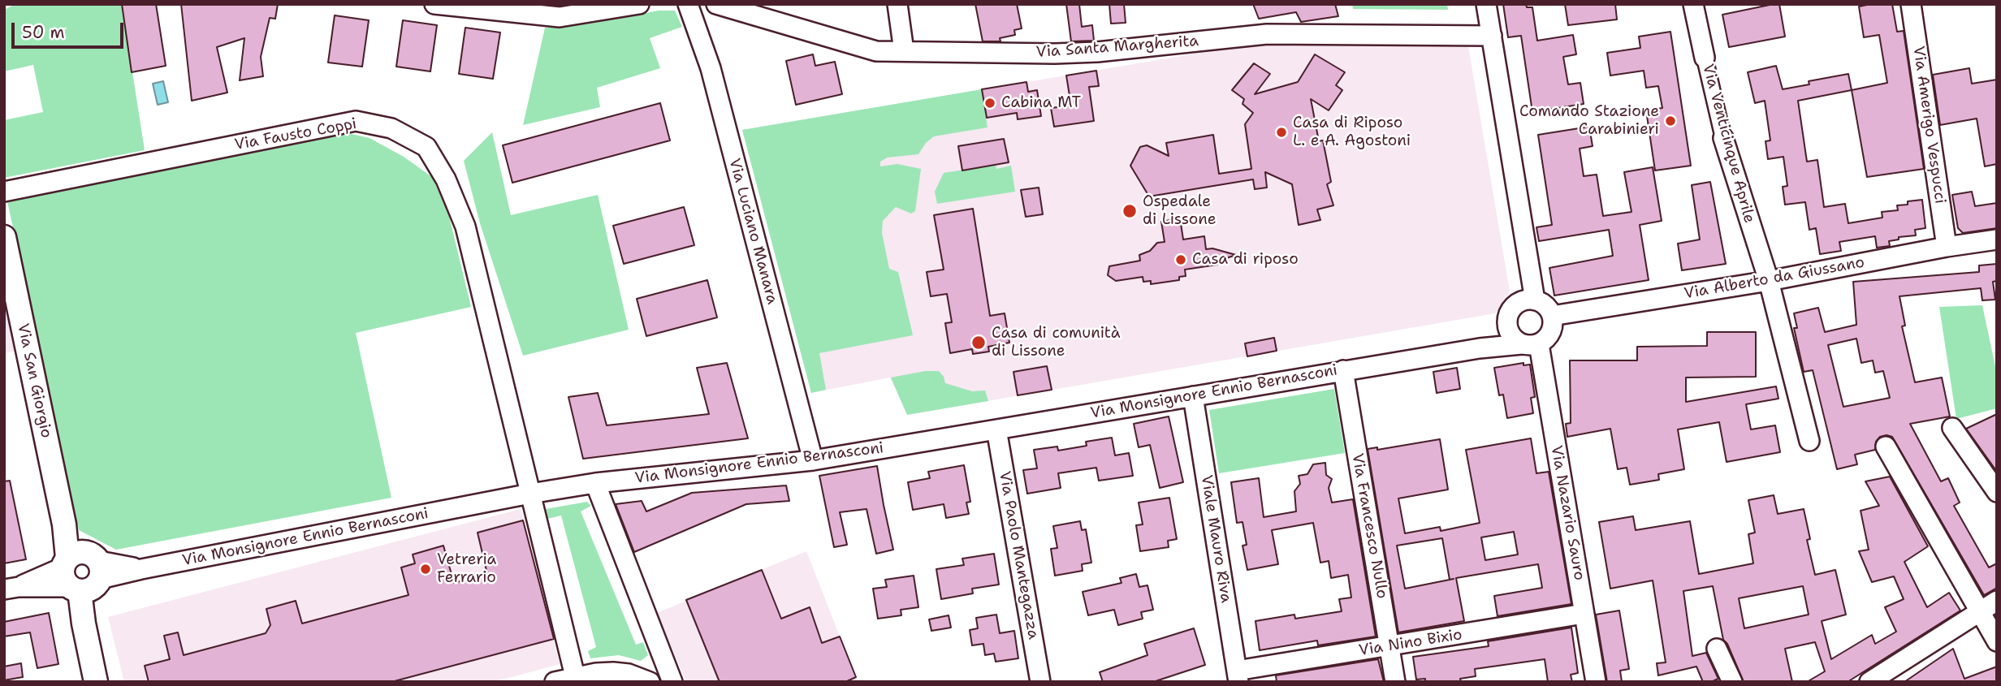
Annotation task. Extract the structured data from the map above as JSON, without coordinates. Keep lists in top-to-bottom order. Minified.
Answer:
{"streets":{"street":["Via Santa Margherita","Via Amerigo Vespucci","Via Fausto Coppi","Via Venticinque Aprile","Via Luciano Manara","Via Alberto da Giussano","Via San Giorgio","Via Monsignore Ennio Bernasconi","Via Nazario Sauro","Via Francesco Nullo","Viale Mauro Riva","Via Paolo Mantegazza","Via Nino Bixio"]},"crossings":[["Via Amerigo Vespucci","Via Alberto da Giussano"],["Via Fausto Coppi","Via Monsignore Ennio Bernasconi"],["Via Venticinque Aprile","Via Alberto da Giussano"],["Via Luciano Manara","Via Monsignore Ennio Bernasconi"],["Via Alberto da Giussano","Via Monsignore Ennio Bernasconi"],["Via Alberto da Giussano","Via Nazario Sauro"],["Via San Giorgio","Via Monsignore Ennio Bernasconi"],["Via Monsignore Ennio Bernasconi","Via Nazario Sauro"],["Via Monsignore Ennio Bernasconi","Via Francesco Nullo"],["Via Monsignore Ennio Bernasconi","Viale Mauro Riva"],["Via Monsignore Ennio Bernasconi","Via Paolo Mantegazza"],["Via Nazario Sauro","Via Nino Bixio"],["Via Francesco Nullo","Via Nino Bixio"],["Viale Mauro Riva","Via Nino Bixio"]],"places":["Cabina MT","Comando Stazione Carabinieri","Casa di Riposo L. e A. Agostoni","Ospedale di Lissone","Casa di riposo","Casa di comunità di Lissone","Vetreria Ferrario"],"scale_bar":"50 m"}
